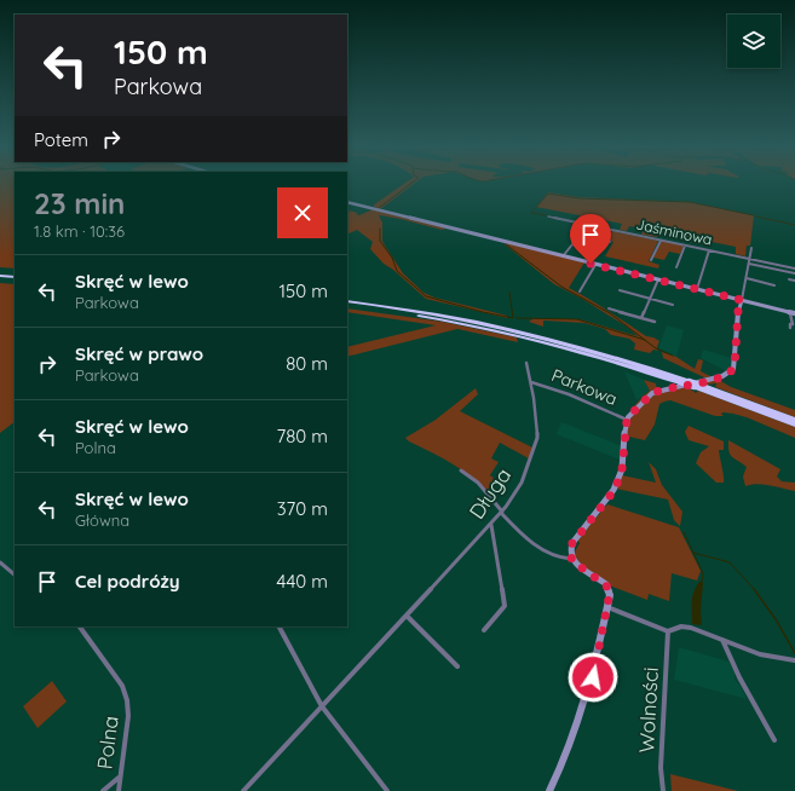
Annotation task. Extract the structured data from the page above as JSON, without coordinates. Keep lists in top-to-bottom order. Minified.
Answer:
{"streets":{"street":["Jaśminowa","Parkowa","Długa","Wolności","Polna"]},"crossings":[["Parkowa","Długa"]],"page":{"turn":["150 m","Parkowa"],"then":"Potem","heading":["23 min","1.8 km · 10:36"],"list":[{"name":"Skręć w lewo","note":"Parkowa","value":"150 m"},{"name":"Skręć w prawo","note":"Parkowa","value":"80 m"},{"name":"Skręć w lewo","note":"Polna","value":"780 m"},{"name":"Skręć w lewo","note":"Główna","value":"370 m"},{"name":"Cel podróży","value":"440 m"}]}}
